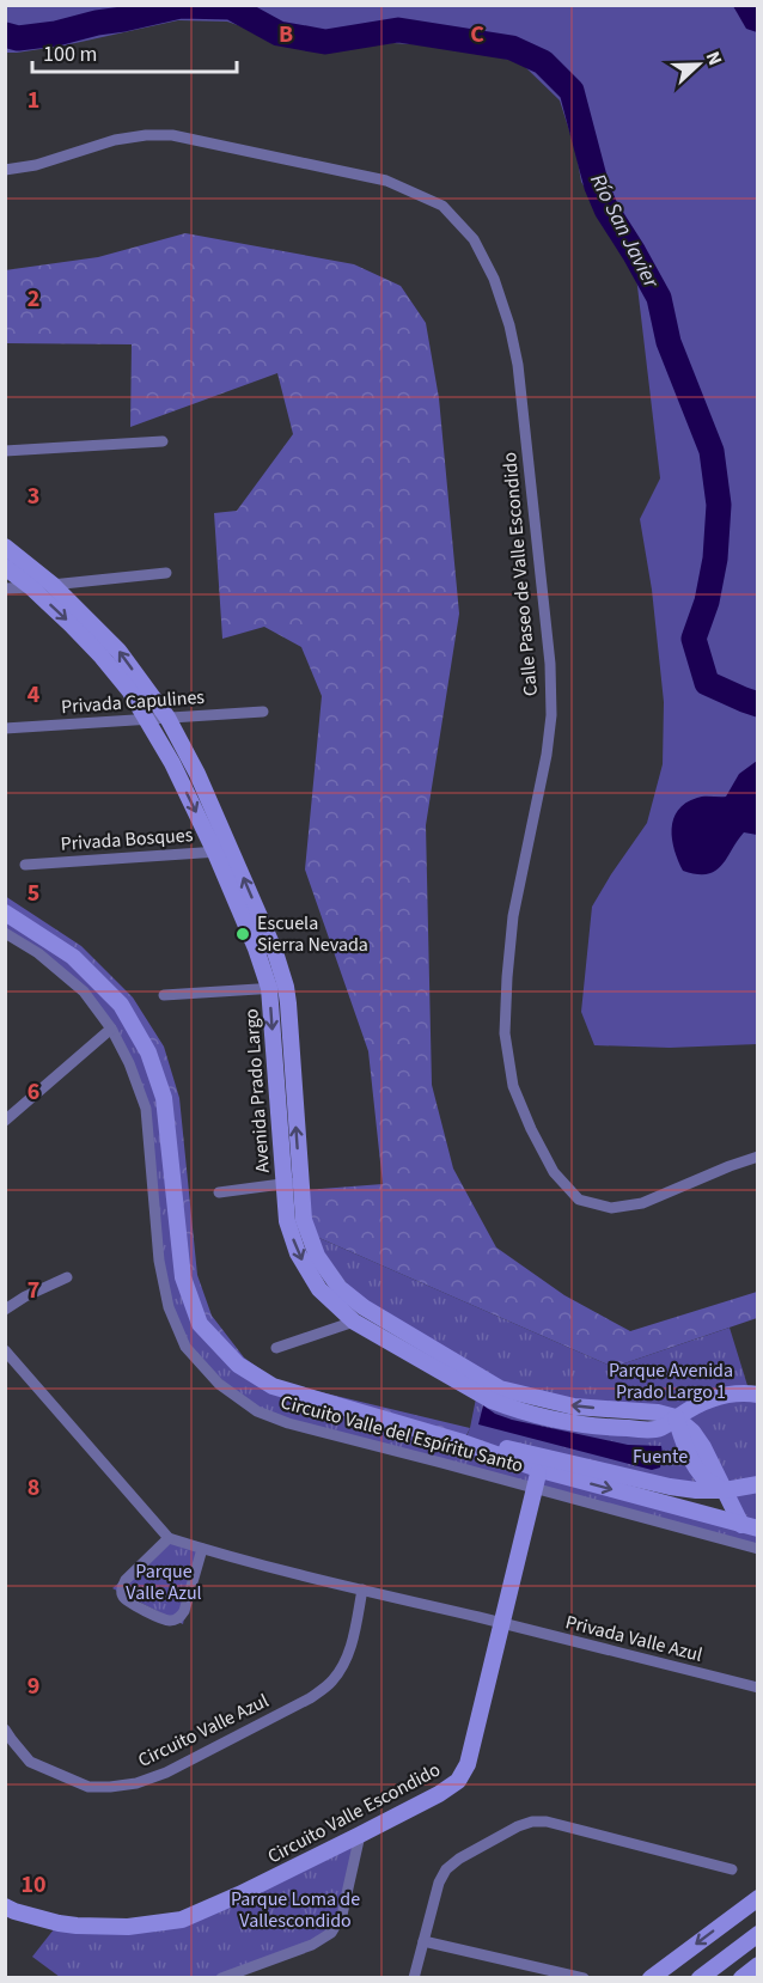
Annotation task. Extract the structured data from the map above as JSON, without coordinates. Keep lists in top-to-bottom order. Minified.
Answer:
{"streets":{"street":["Calle Paseo de Valle Escondido","Privada Capulines","Privada Bosques","Avenida Prado Largo","Circuito Valle del Espíritu Santo","Privada Valle Azul","Circuito Valle Azul","Circuito Valle Escondido"]},"crossings":[["Privada Capulines","Avenida Prado Largo"],["Privada Bosques","Avenida Prado Largo"],["Circuito Valle del Espíritu Santo","Circuito Valle Escondido"],["Privada Valle Azul","Circuito Valle Escondido"]],"water":["Río San Javier"],"parks":["Parque Avenida Prado Largo 1","Fuente","Parque Valle Azul","Parque Loma de Vallescondido"],"places":["Escuela Sierra Nevada"],"scale_bar":"100 m","north":"right","grid":{"columns":["B","C"],"rows":["1","2","3","4","5","6","7","8","9","10"]}}
